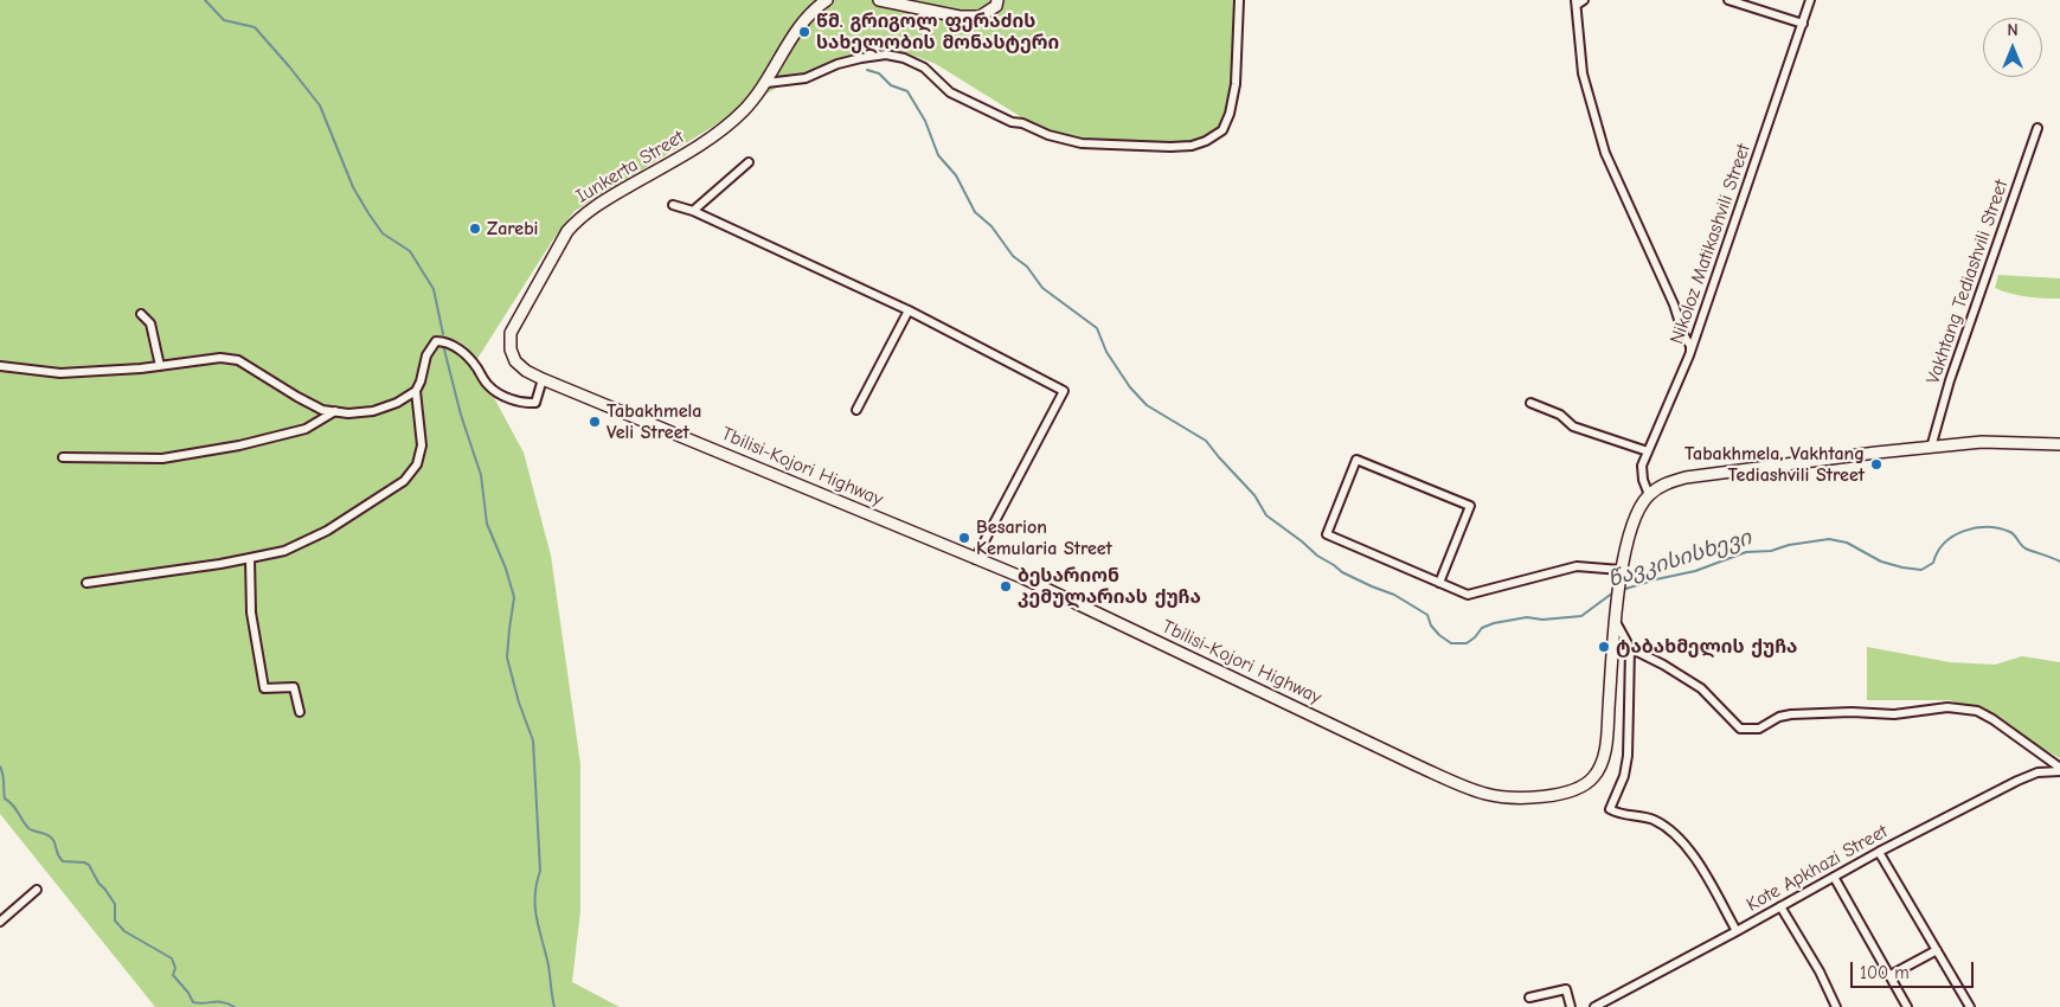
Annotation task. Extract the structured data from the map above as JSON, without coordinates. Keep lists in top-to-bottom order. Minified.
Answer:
{"streets":{"main road":["Iunkerta Street","Tbilisi-Kojori Highway"],"street":["Nikoloz Matikashvili Street","Vakhtang Tediashvili Street","Kote Apkhazi Street"]},"crossings":[["Iunkerta Street","Tbilisi-Kojori Highway"]],"water":["წავკისისხევი"],"places":["წმ. გრიგოლ ფერაძის სახელობის მონასტერი","Zarebi","Tabakhmela Veli Street","Tabakhmela, Vakhtang Tediashvili Street","Besarion Kemularia Street","ბესარიონ კემულარიას ქუჩა","ტაბახმელის ქუჩა"],"scale_bar":"100 m","north":"top"}
